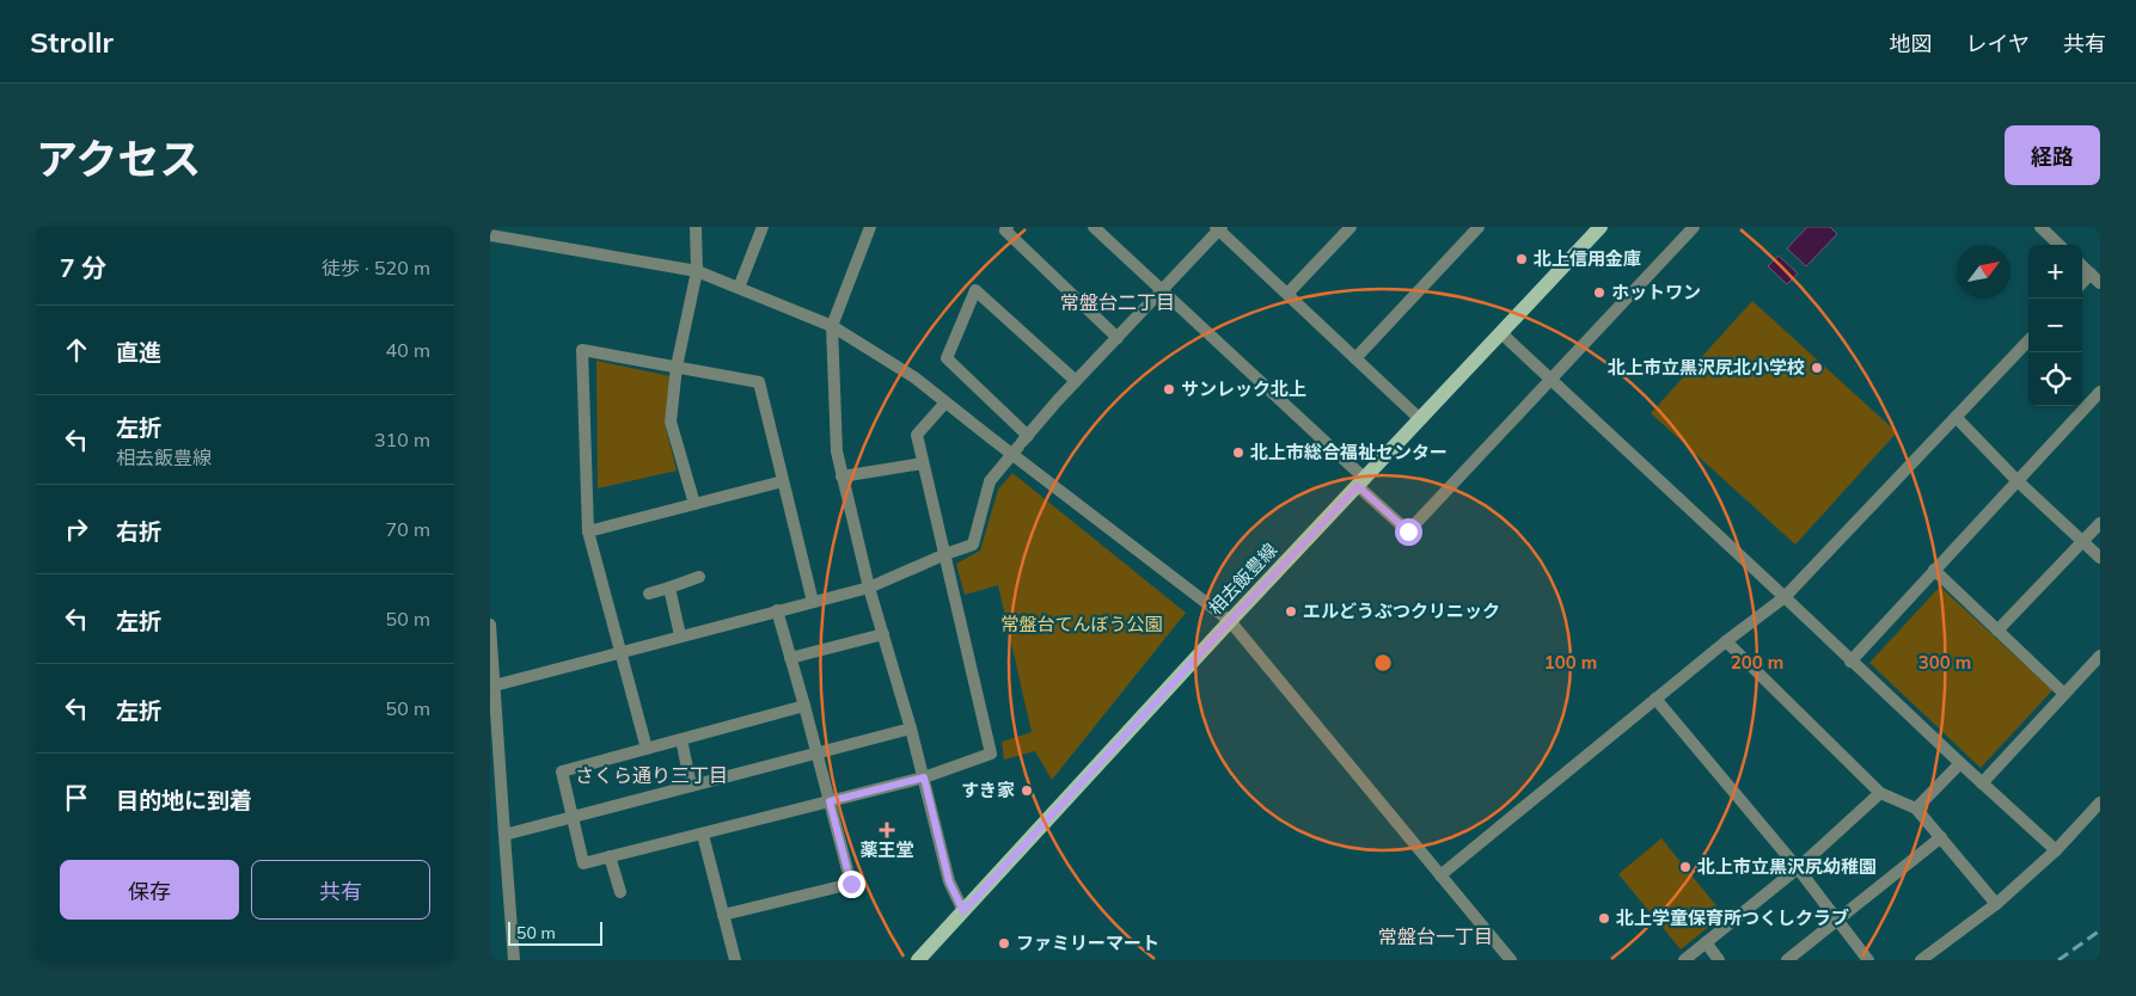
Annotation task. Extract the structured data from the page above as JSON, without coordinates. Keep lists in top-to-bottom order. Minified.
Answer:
{"streets":{"main road":["相去飯豊線"]},"districts":["常盤台二丁目","さくら通り三丁目","常盤台一丁目"],"parks":["常盤台てんぼう公園"],"places":{"other":["北上信用金庫","ホットワン","北上市立黒沢尻北小学校","サンレック北上","北上市総合福祉センター","エルどうぶつクリニック","すき家","北上市立黒沢尻幼稚園","北上学童保育所つくしクラブ","ファミリーマート"],"health":["薬王堂"]},"scale_bar":"50 m","north":"top right","page":{"header":"Strollr","nav":["地図","レイヤ","共有"],"title":"アクセス","buttons":["経路",["保存","共有"]],"heading":["7 分","徒歩 · 520 m"],"map_buttons":["+","−"],"list":[["直進","40 m"],["左折","相去飯豊線","310 m"],["右折","70 m"],["左折","50 m"],["左折","50 m"],"目的地に到着"],"scale":"50 m"},"rings":["100 m","200 m","300 m"]}
